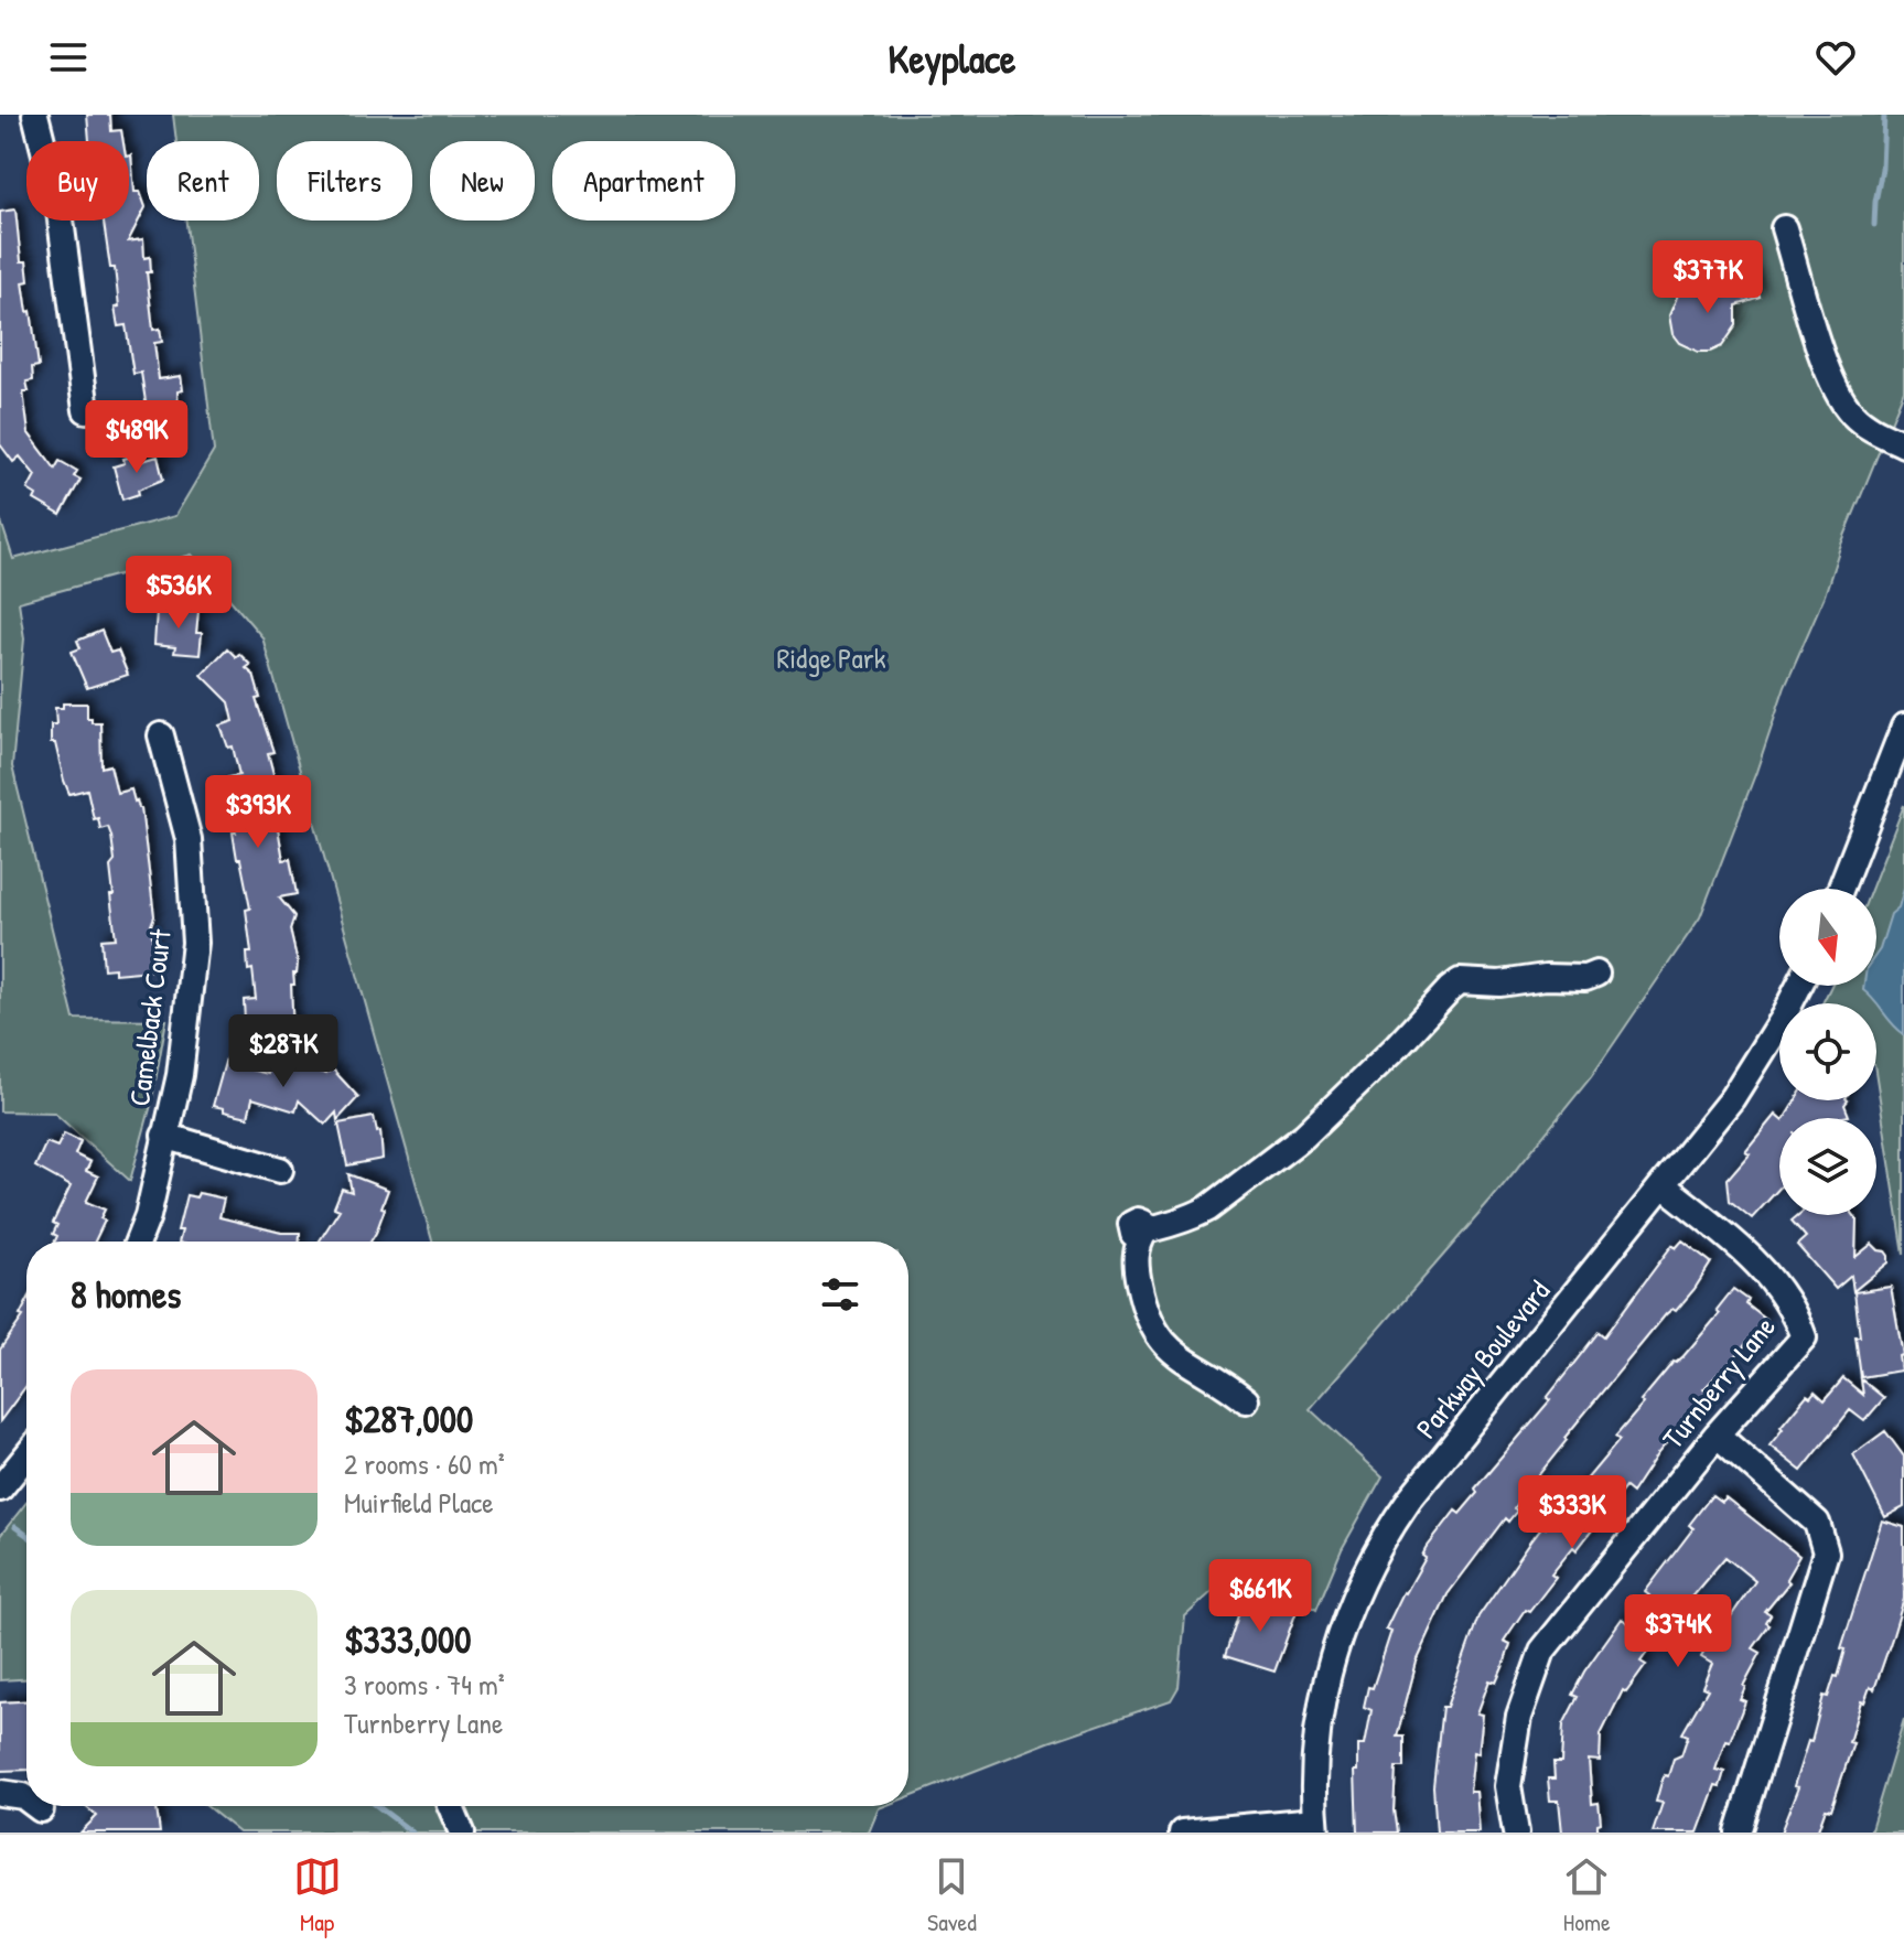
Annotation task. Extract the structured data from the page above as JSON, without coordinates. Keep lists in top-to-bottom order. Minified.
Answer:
{"streets":{"street":["Camelback Court","Parkway Boulevard","Turnberry Lane"]},"crossings":[["Parkway Boulevard","Turnberry Lane"]],"parks":["Ridge Park"],"north":"bottom","page":{"header":"Keyplace","chip":["Buy","Rent","Filters","New","Apartment"],"price":["$377K","$489K","$536K","$393K","$287K","$333K","$661K","$374K"],"heading":"8 homes","list":[{"name":"$287,000","note":"2 rooms · 60 m² · Muirfield Place"},{"name":"$333,000","note":"3 rooms · 74 m² · Turnberry Lane"}],"tabs":["Map","Saved","Home"]}}
